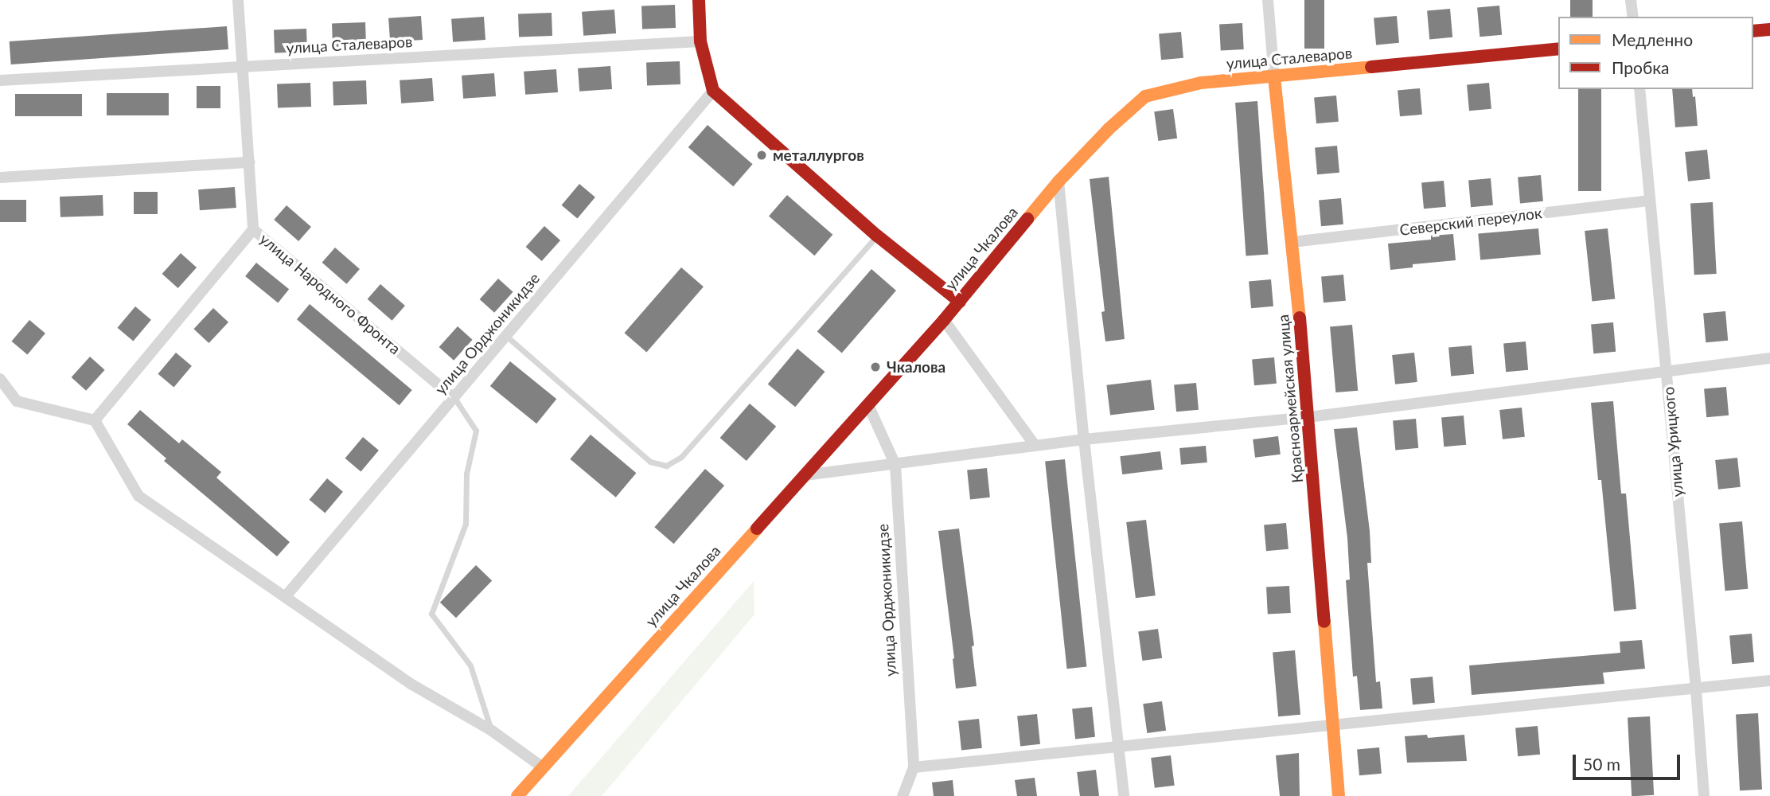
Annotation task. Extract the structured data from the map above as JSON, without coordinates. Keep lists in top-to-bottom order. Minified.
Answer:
{"streets":{"main road":["улица Сталеваров","улица Чкалова","Красноармейская улица"],"street":["Северский переулок","улица Народного Фронта","улица Орджоникидзе","улица Урицкого"]},"crossings":[["улица Сталеваров","улица Чкалова"],["улица Сталеваров","улица Народного Фронта"],["улица Сталеваров","Красноармейская улица"],["Северский переулок","Красноармейская улица"],["Северский переулок","улица Урицкого"],["улица Чкалова","улица Орджоникидзе"],["улица Народного Фронта","улица Орджоникидзе"]],"places":["металлургов","Чкалова"],"legend":["Медленно","Пробка"],"scale_bar":"50 m"}
